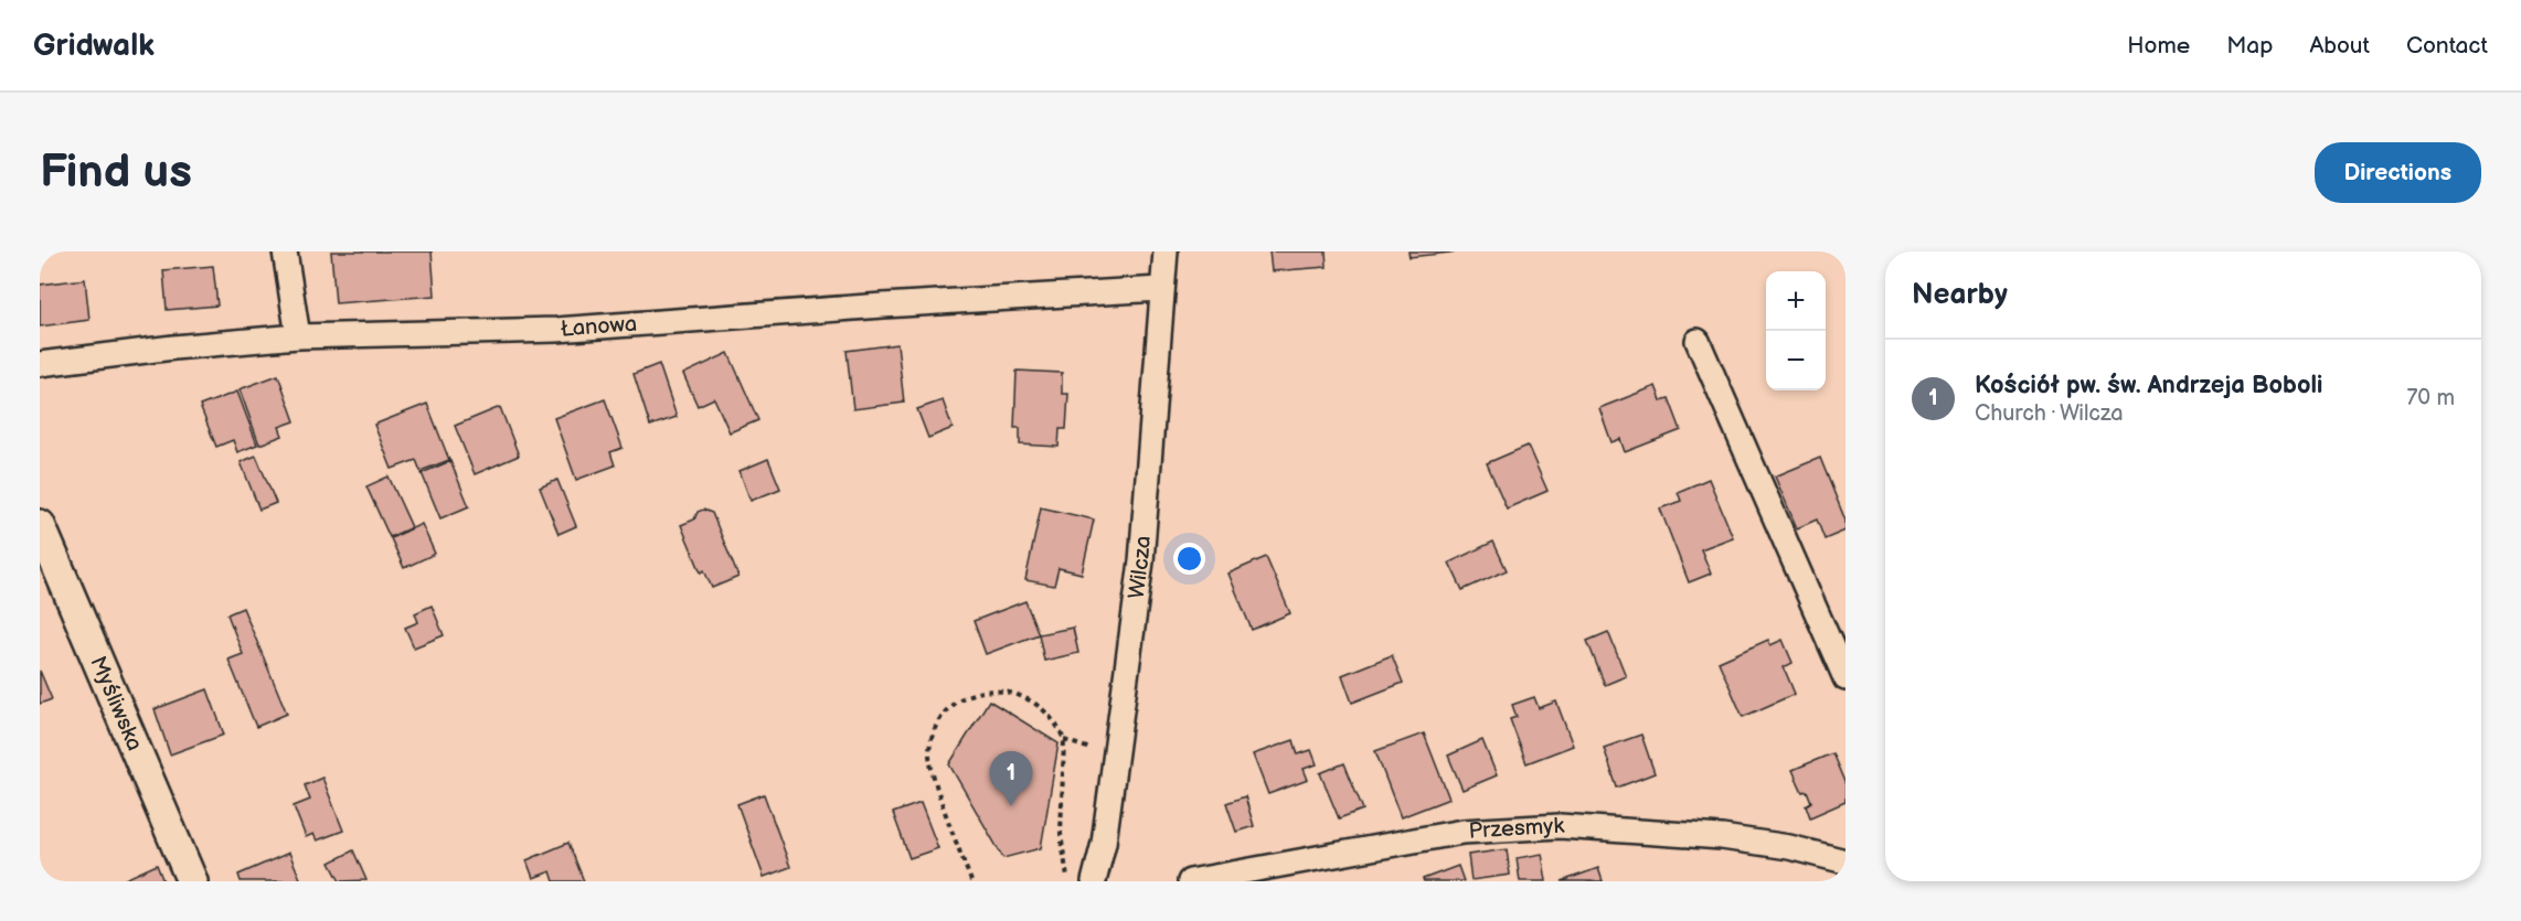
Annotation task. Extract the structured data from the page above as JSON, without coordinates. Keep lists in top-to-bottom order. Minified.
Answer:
{"streets":{"street":["Łanowa","Wilcza","Myśliwska","Przesmyk"]},"crossings":[["Łanowa","Wilcza"]],"page":{"header":"Gridwalk","nav":["Home","Map","About","Contact"],"buttons":"Directions","title":"Find us","heading":"Nearby","map_buttons":["+","−"],"list":[{"mark":"1","name":"Kościół pw. św. Andrzeja Boboli","note":"Church · Wilcza","value":"70 m"}],"pins":"1"}}
